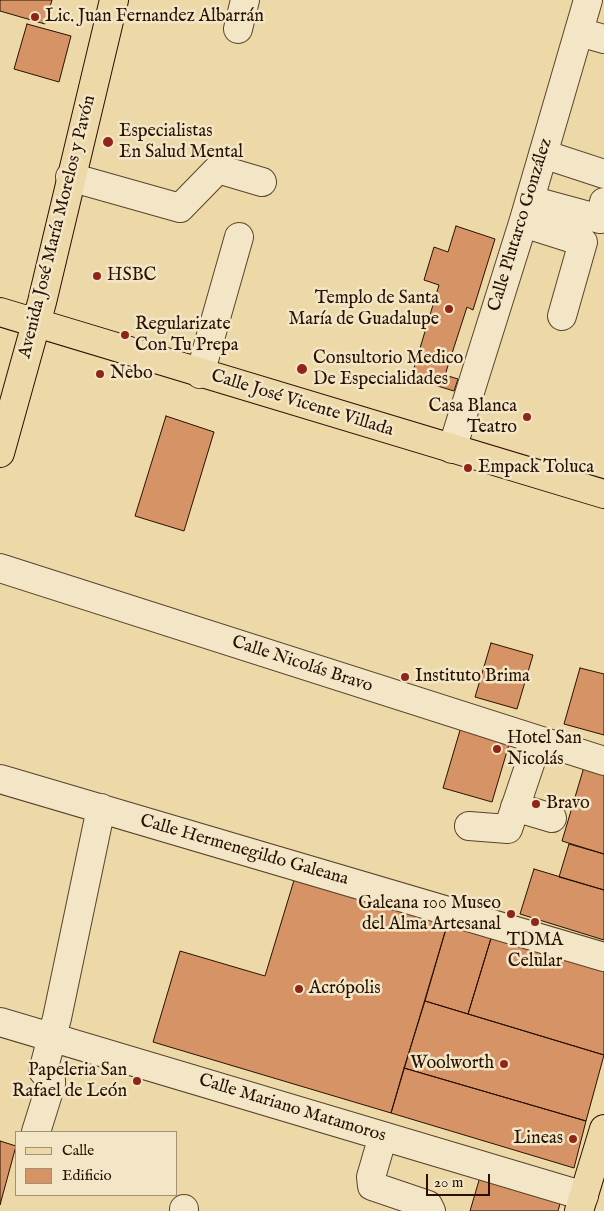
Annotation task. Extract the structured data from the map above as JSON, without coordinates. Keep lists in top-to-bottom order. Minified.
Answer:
{"streets":{"main road":["Avenida José María Morelos y Pavón","Calle José Vicente Villada"],"street":["Calle Plutarco González","Calle Nicolás Bravo","Calle Hermenegildo Galeana","Calle Mariano Matamoros"]},"crossings":[["Calle Plutarco González","Calle José Vicente Villada"],["Avenida José María Morelos y Pavón","Calle José Vicente Villada"]],"places":["Lic. Juan Fernandez Albarrán","Especialistas En Salud Mental","HSBC","Templo de Santa María de Guadalupe","Regularizate Con Tu Prepa","Consultorio Medico De Especialidades","Nebo","Casa Blanca Teatro","Empack Toluca","Instituto Brima","Hotel San Nicolás","Bravo","Galeana 100 Museo del Alma Artesanal","TDMA Celular","Acrópolis","Woolworth","Papeleria San Rafael de León","Lineas"],"legend":["Calle","Edificio"],"scale_bar":"20 m"}
